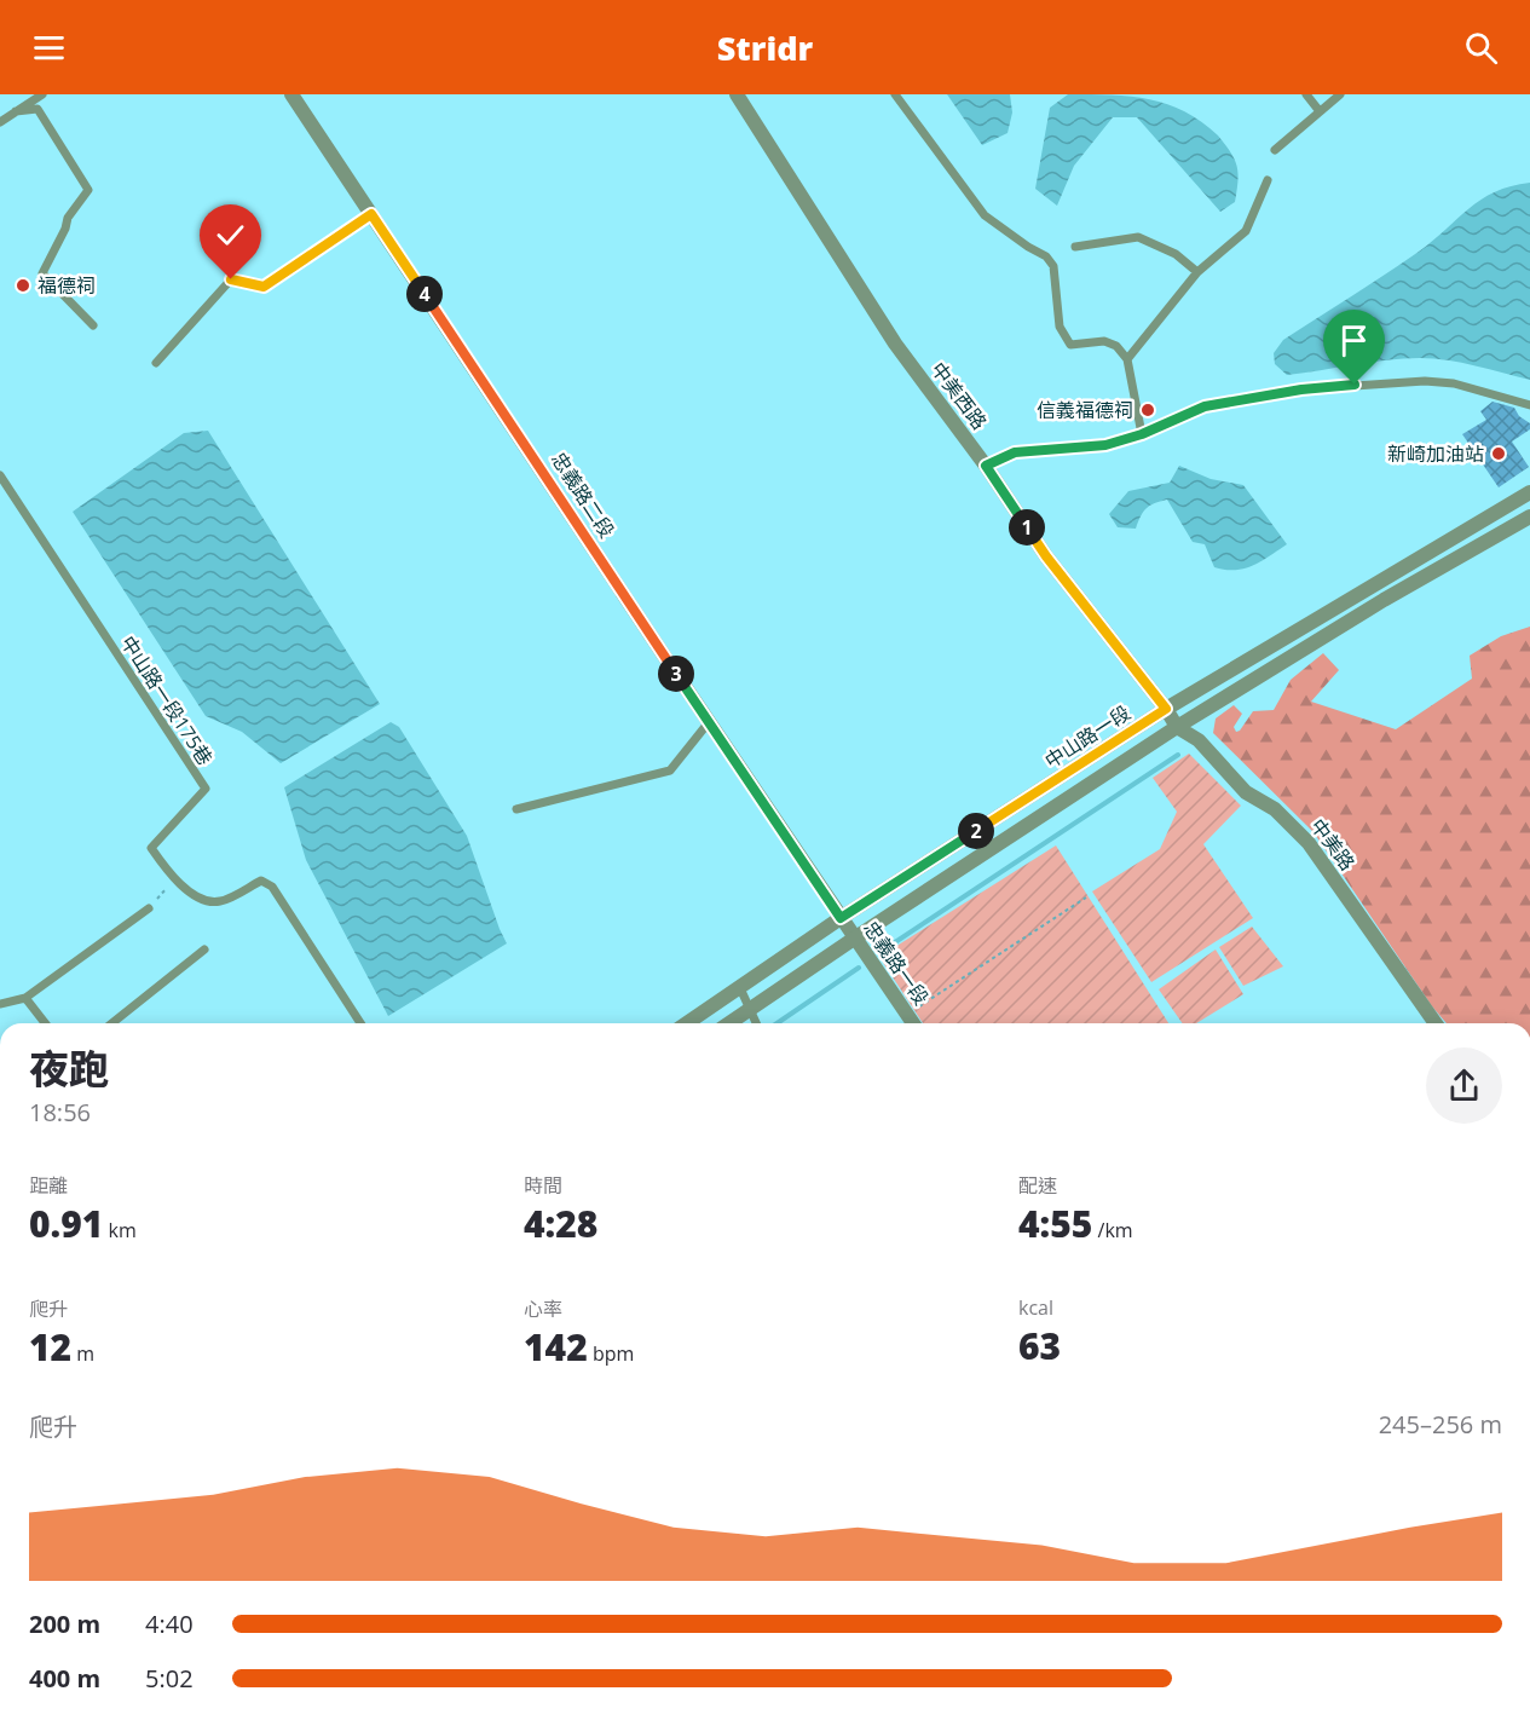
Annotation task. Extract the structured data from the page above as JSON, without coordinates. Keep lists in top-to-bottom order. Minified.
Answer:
{"streets":{"street":["中美西路","忠義路二段","中山路一段","中美路","忠義路一段"],"lane":["中山路一段175巷"]},"crossings":[["中美西路","中山路一段"],["中美西路","中美路"],["忠義路二段","中山路一段"],["忠義路二段","忠義路一段"],["中山路一段","中美路"],["中山路一段","忠義路一段"]],"places":["福德祠","信義福德祠","新崎加油站"],"page":{"header":"Stridr","pins":["4","1","3","2"],"heading":["夜跑","18:56"],"stats":[["距離","0.91 km"],["時間","4:28"],["配速","4:55 /km"],["爬升","12 m"],["心率","142 bpm"],["kcal","63"]],"chart":["爬升","245–256 m"],"list":[{"name":"200 m","note":"4:40"},{"name":"400 m","note":"5:02"}]}}
